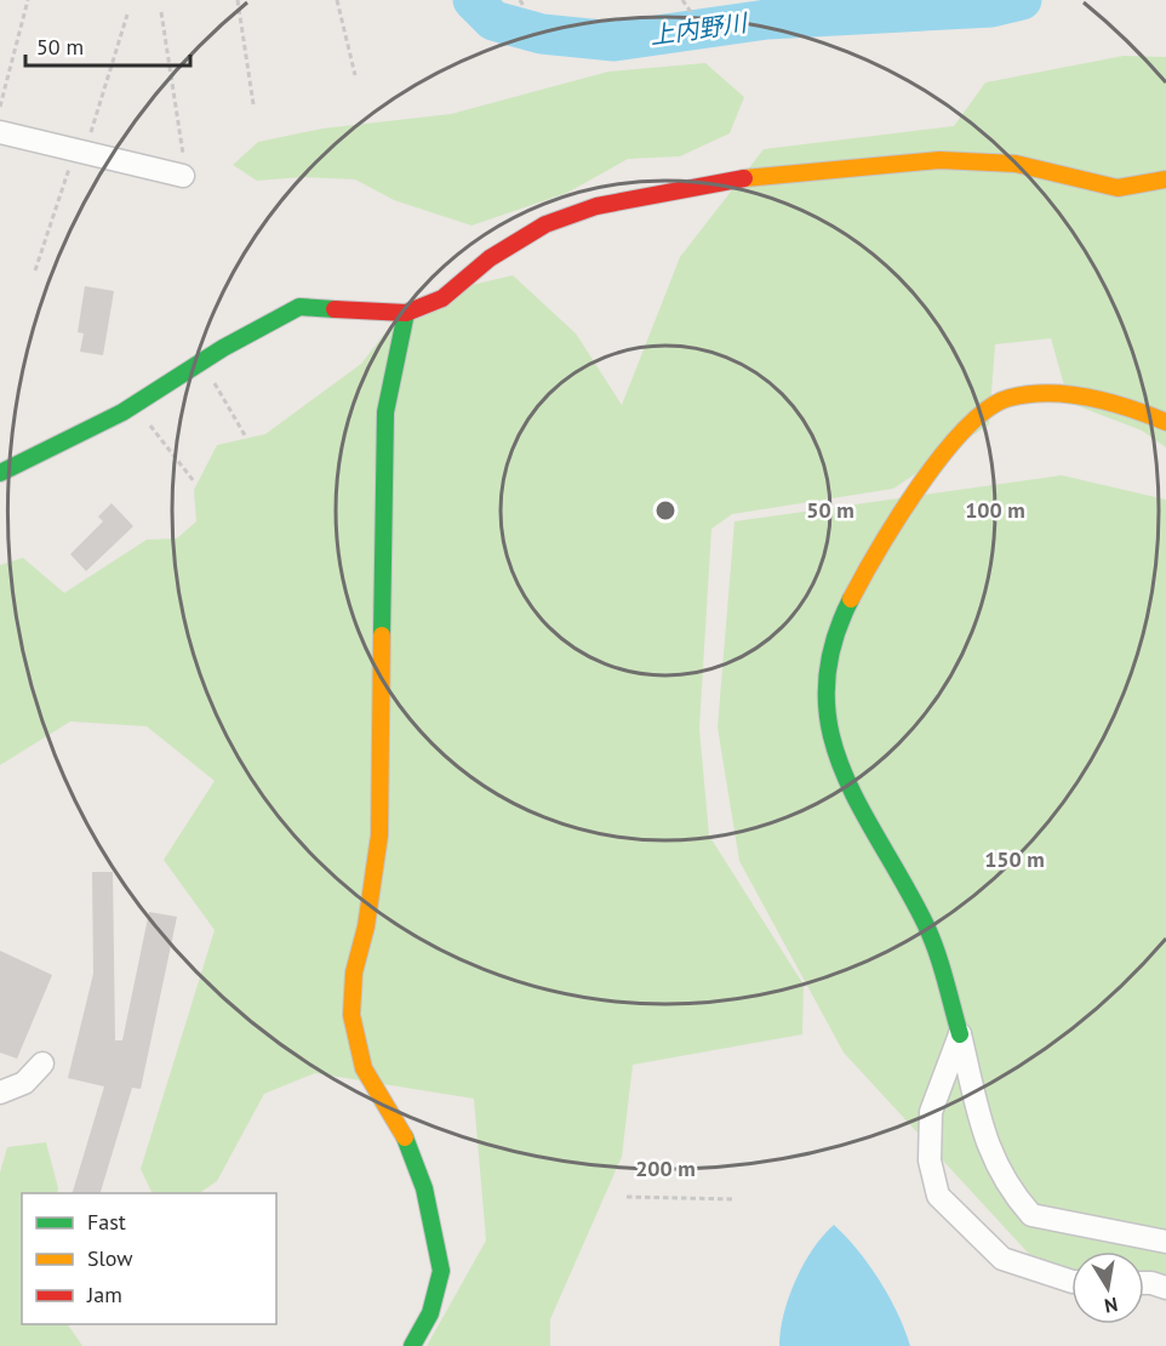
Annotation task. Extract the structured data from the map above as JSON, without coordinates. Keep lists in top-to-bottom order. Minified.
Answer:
{"water":["上内野川"],"legend":["Fast","Slow","Jam"],"scale_bar":"50 m","north":"bottom","rings":["50 m","100 m","150 m","200 m"]}
